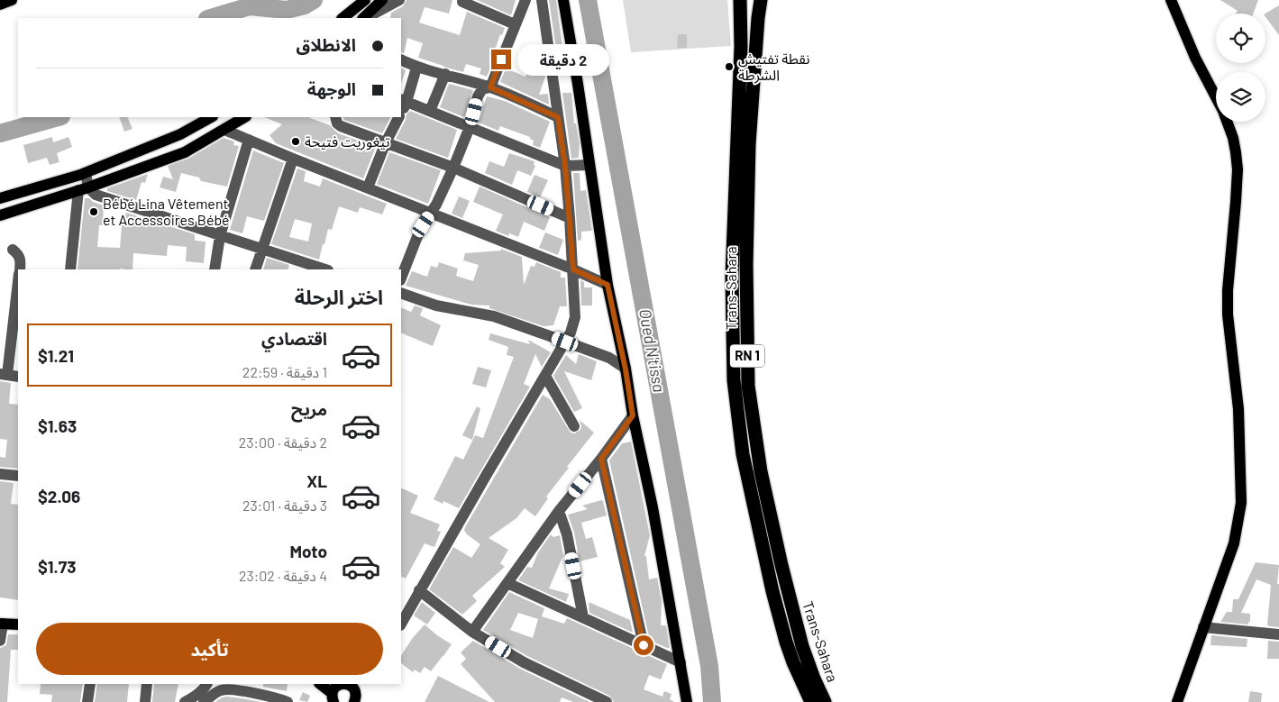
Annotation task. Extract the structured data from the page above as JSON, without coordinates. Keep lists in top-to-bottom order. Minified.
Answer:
{"streets":{"highway":["Trans-Sahara","RN 1"]},"water":["Oued N'tissa"],"places":["نقطة تفتيش الشرطة","تيغوريت فتيحة","Bébé Lina Vêtement et Accessoires Bébé"],"page":{"banner":["الانطلاق","الوجهة"],"bubble":"2 دقيقة","heading":"اختر الرحلة","list":[{"name":"اقتصادي","note":"1 دقيقة · 22:59","value":"$1.21"},{"name":"مريح","note":"2 دقيقة · 23:00","value":"$1.63"},{"name":"XL","note":"3 دقيقة · 23:01","value":"$2.06"},{"name":"Moto","note":"4 دقيقة · 23:02","value":"$1.73"}],"buttons":"تأكيد"}}
